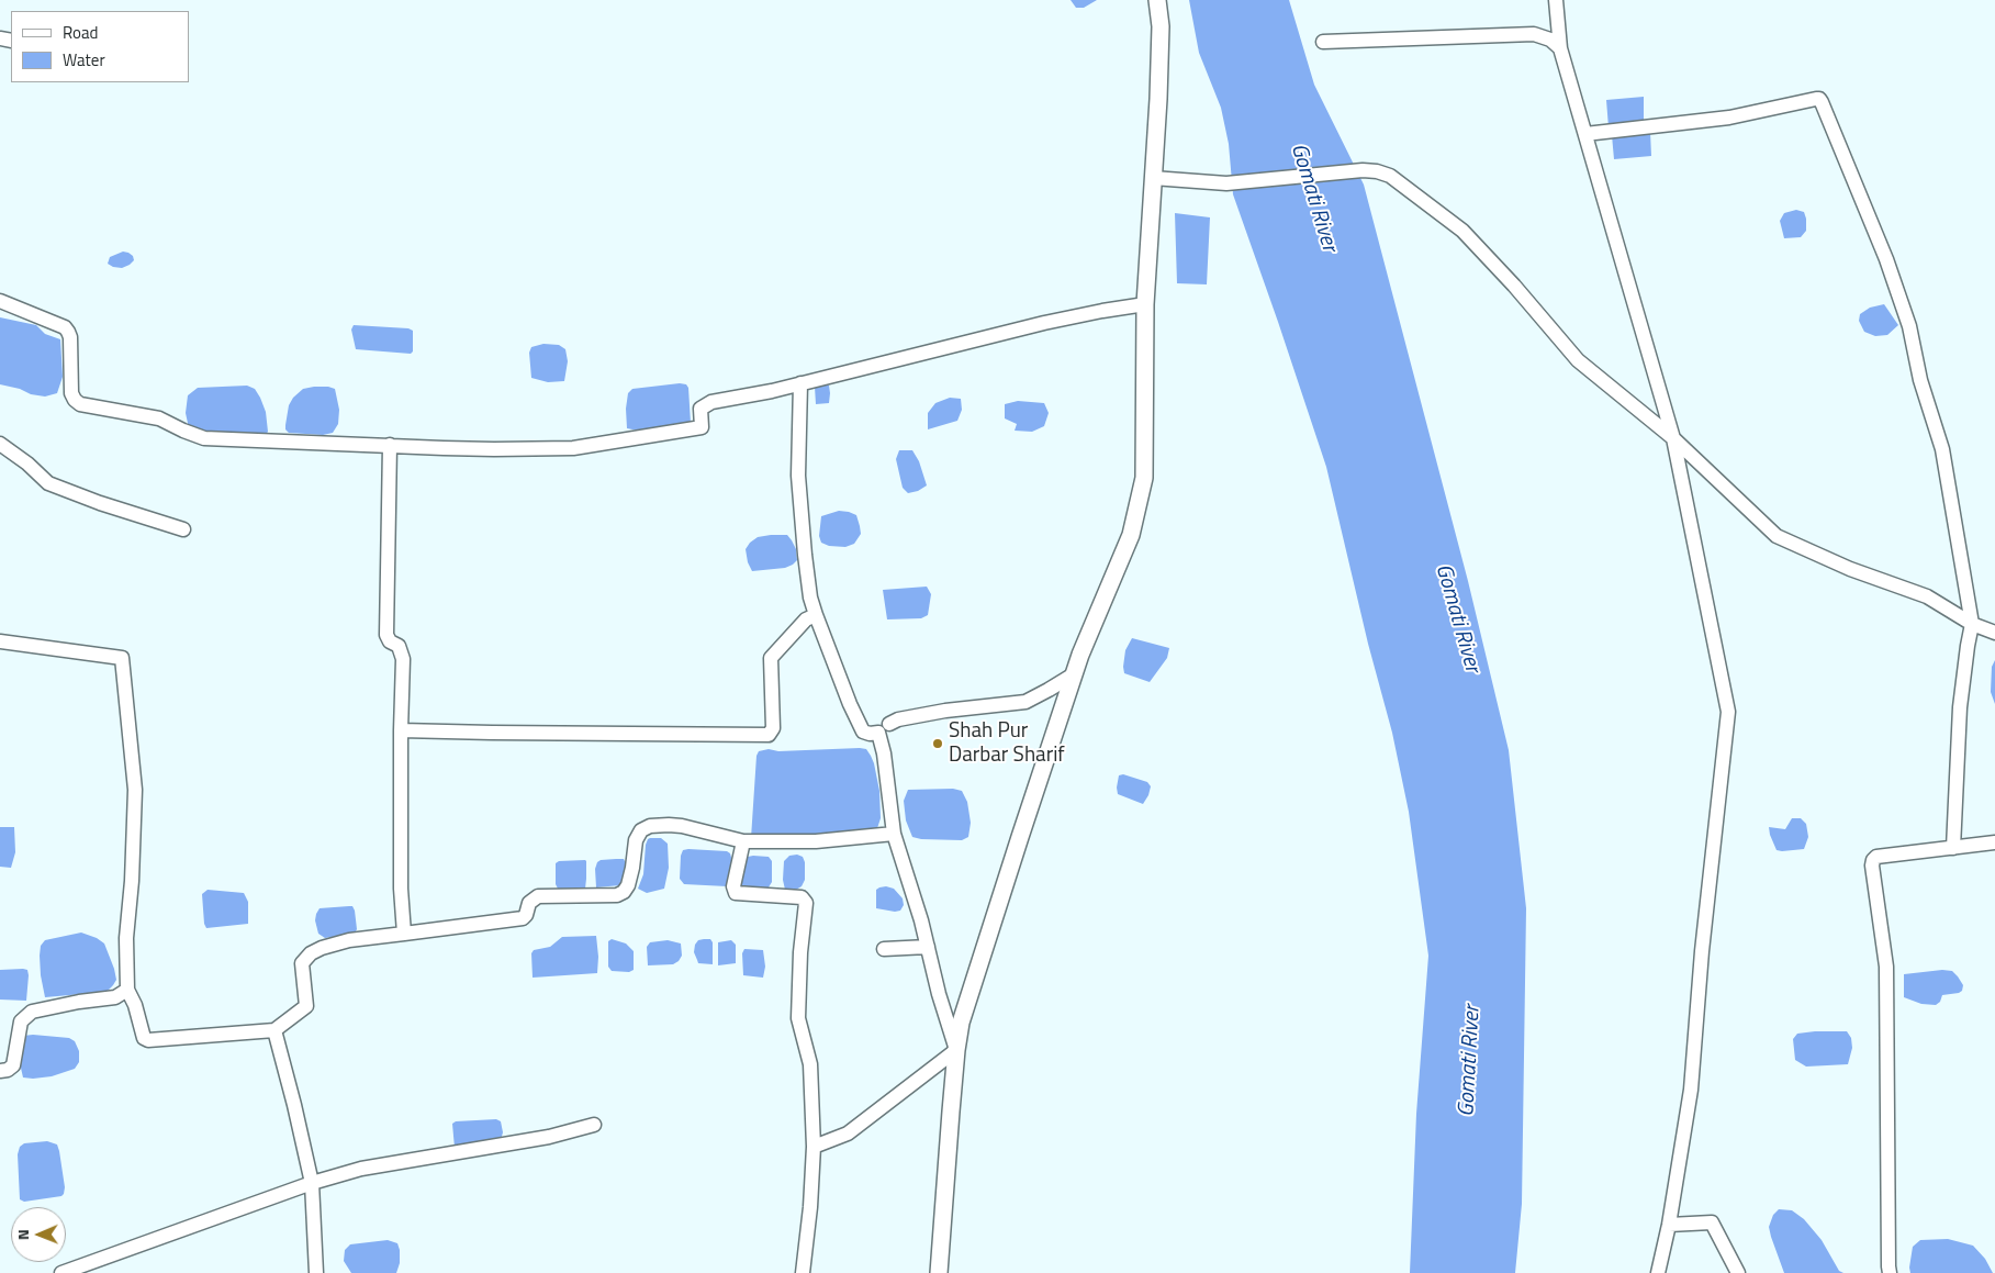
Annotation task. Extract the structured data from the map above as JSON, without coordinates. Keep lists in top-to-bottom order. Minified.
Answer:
{"water":["Gomati River"],"places":["Shah Pur Darbar Sharif"],"legend":["Road","Water"],"north":"left"}
